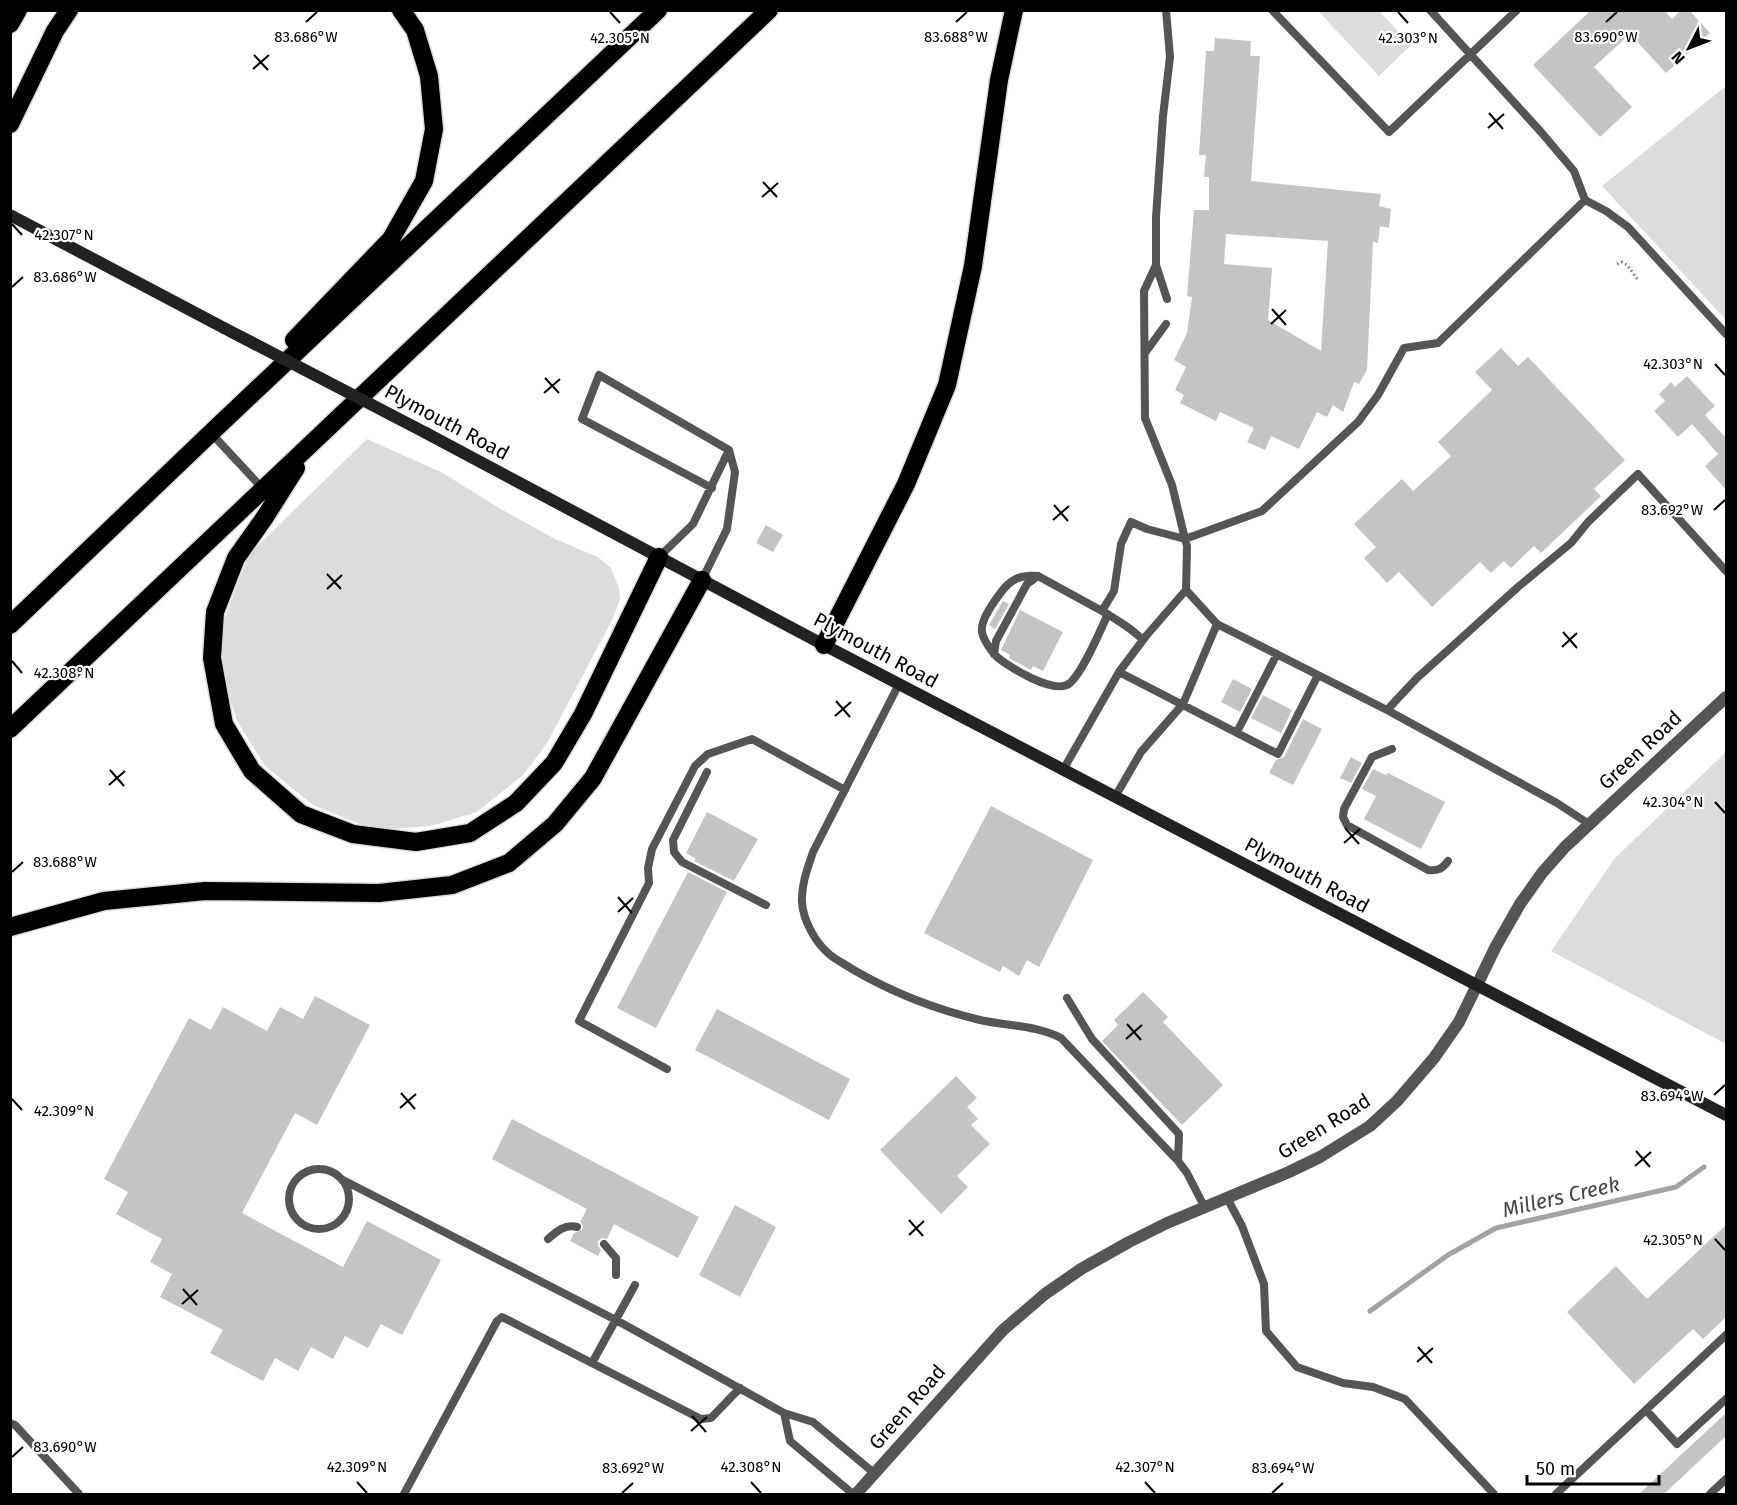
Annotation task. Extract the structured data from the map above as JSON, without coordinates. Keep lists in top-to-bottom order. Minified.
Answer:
{"streets":{"main road":["Plymouth Road"],"street":["Green Road"]},"crossings":[["Plymouth Road","Green Road"]],"water":["Millers Creek"],"scale_bar":"50 m","north":"bottom left","coordinates":["83.686°W","83.690°W","83.688°W","42.305°N","42.303°N","42.307°N","83.692°W","42.308°N","42.304°N","83.694°W","42.309°N"]}
